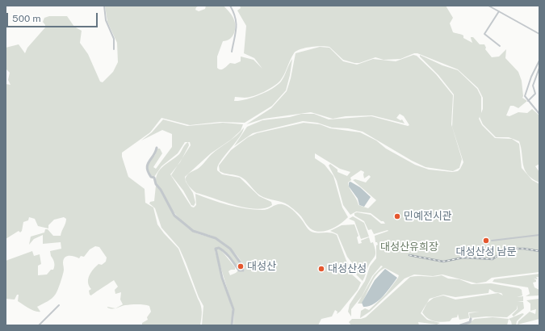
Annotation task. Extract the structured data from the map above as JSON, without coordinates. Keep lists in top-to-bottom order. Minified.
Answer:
{"parks":["대성산유희장"],"places":["민예전시관","대성산성 남문","대성산","대성산성"],"scale_bar":"500 m"}
